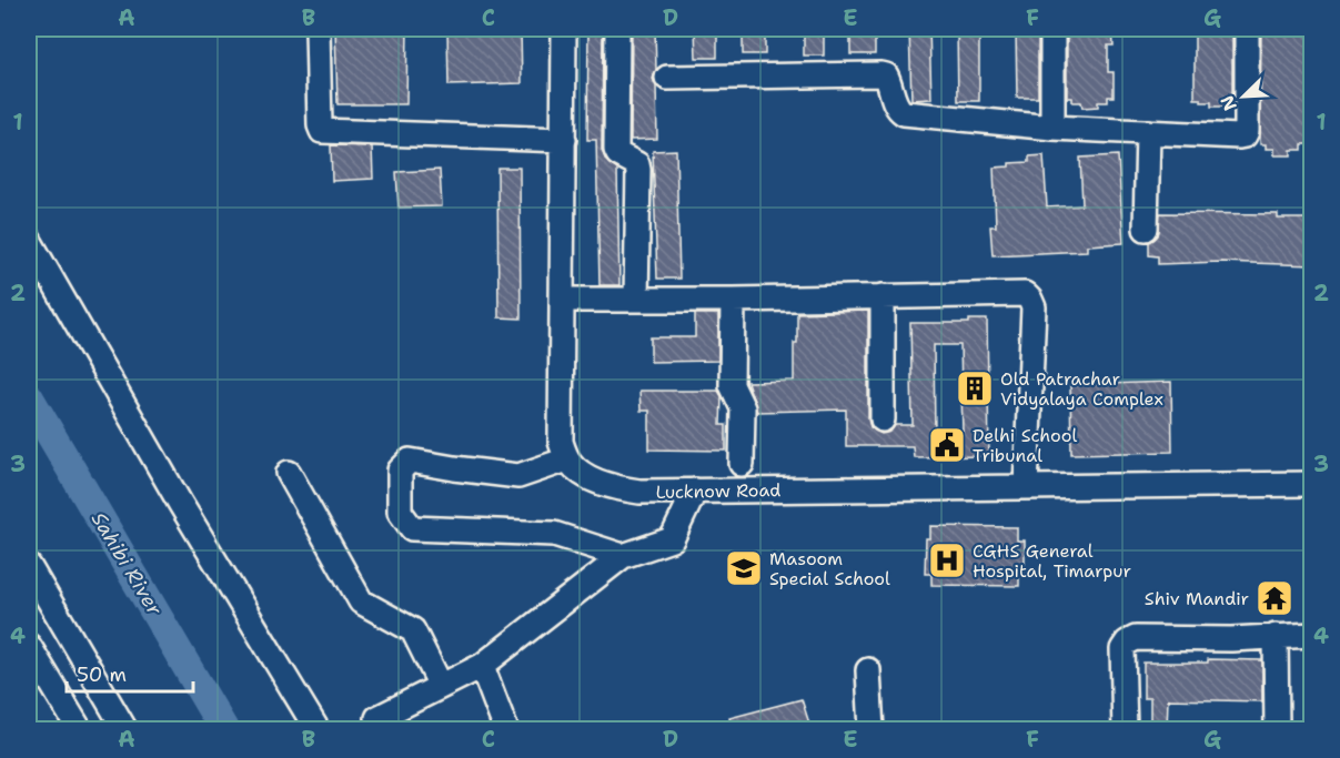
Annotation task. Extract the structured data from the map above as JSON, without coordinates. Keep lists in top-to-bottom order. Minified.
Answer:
{"streets":{"street":["Lucknow Road"]},"water":["Sahibi River"],"places":{"building":["Old Patrachar Vidyalaya Complex"],"public building":["Delhi School Tribunal"],"hospital":["CGHS General Hospital, Timarpur"],"school or university":["Masoom Special School"],"temple":["Shiv Mandir"]},"scale_bar":"50 m","north":"bottom left","grid":{"columns":["A","B","C","D","E","F","G"],"rows":["1","2","3","4"]}}
